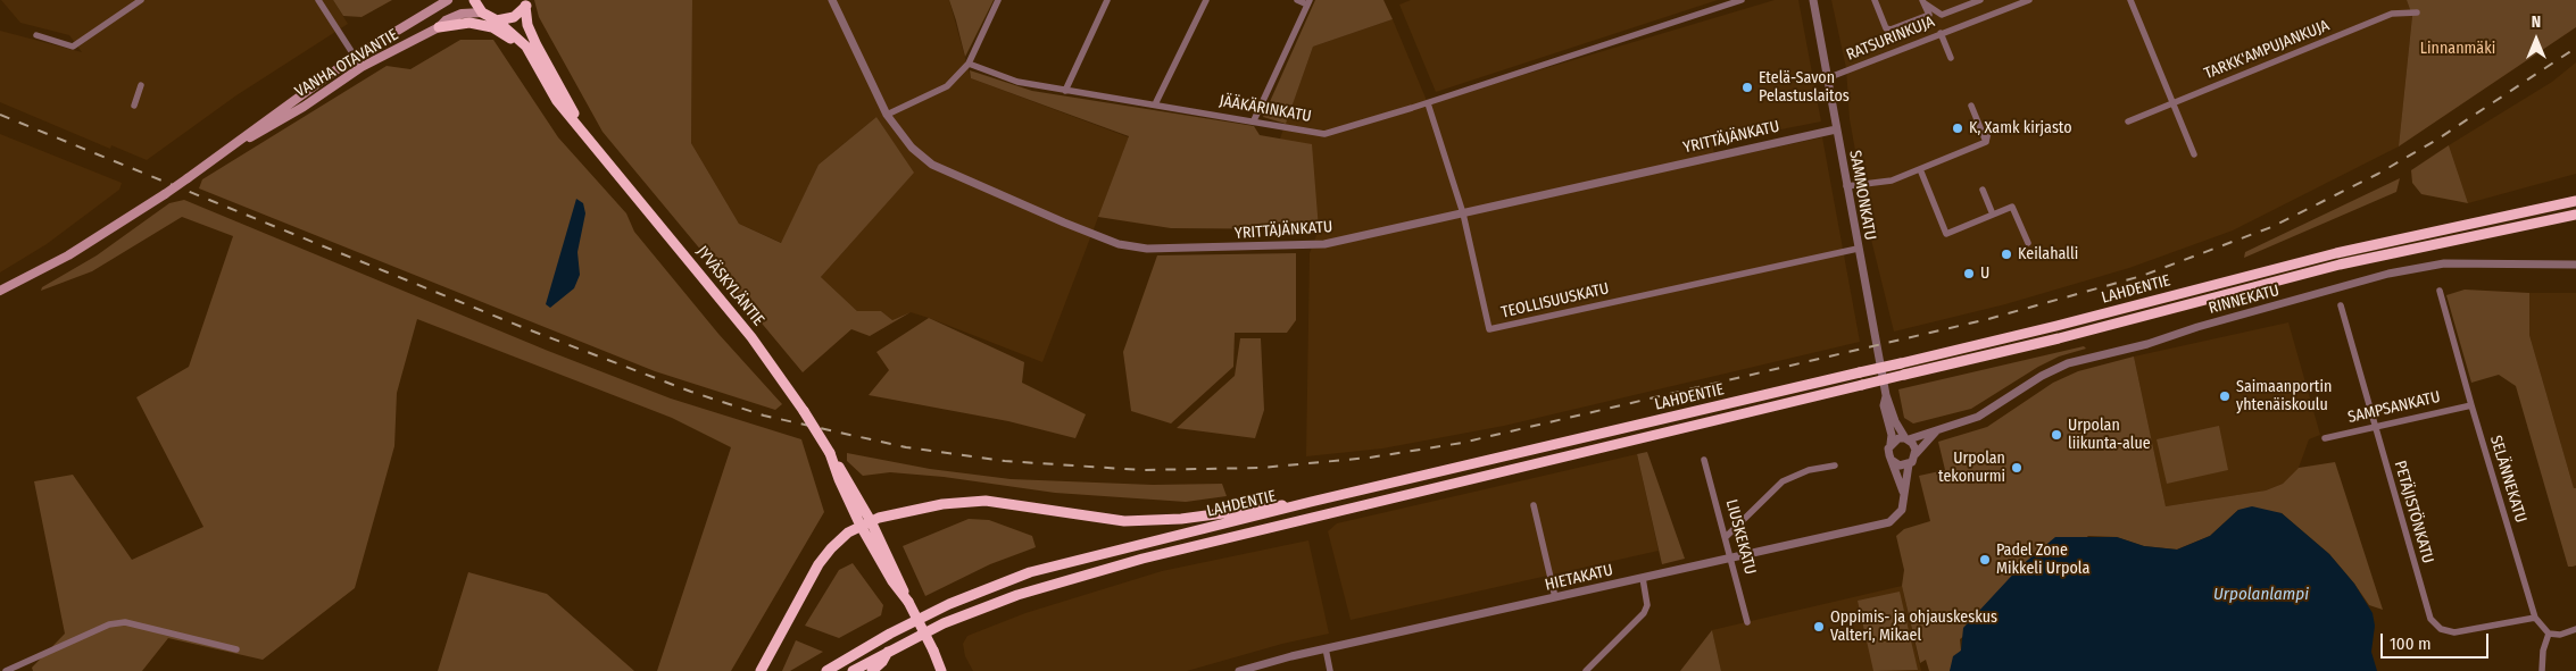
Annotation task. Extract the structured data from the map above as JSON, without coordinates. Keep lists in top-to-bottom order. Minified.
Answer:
{"streets":{"highway":["JYVÄSKYLÄNTIE","LAHDENTIE"],"main road":["VANHA OTAVANTIE"],"street":["RATSURINKUJA","TARKK'AMPUJANKUJA","JÄÄKÄRINKATU","YRITTÄJÄNKATU","SAMMONKATU","RINNEKATU","TEOLLISUUSKATU","SAMPSANKATU","SELÄNNEKATU","PETÄJISTÖNKATU","LIUSKEKATU","HIETAKATU"]},"crossings":[["RATSURINKUJA","SAMMONKATU"],["VANHA OTAVANTIE","JYVÄSKYLÄNTIE"],["JÄÄKÄRINKATU","TEOLLISUUSKATU"],["YRITTÄJÄNKATU","SAMMONKATU"],["YRITTÄJÄNKATU","TEOLLISUUSKATU"],["SAMMONKATU","RINNEKATU"],["SAMMONKATU","TEOLLISUUSKATU"],["SAMMONKATU","HIETAKATU"],["RINNEKATU","HIETAKATU"],["SAMPSANKATU","SELÄNNEKATU"],["SAMPSANKATU","PETÄJISTÖNKATU"],["SELÄNNEKATU","PETÄJISTÖNKATU"],["LIUSKEKATU","HIETAKATU"]],"water":["Urpolanlampi"],"parks":["Linnanmäki"],"places":["Etelä-Savon Pelastuslaitos","K, Xamk kirjasto","Keilahalli","U","Saimaanportin yhtenäiskoulu","Urpolan liikunta-alue","Urpolan tekonurmi","Padel Zone Mikkeli Urpola","Oppimis- ja ohjauskeskus Valteri, Mikael"],"scale_bar":"100 m","north":"top"}
